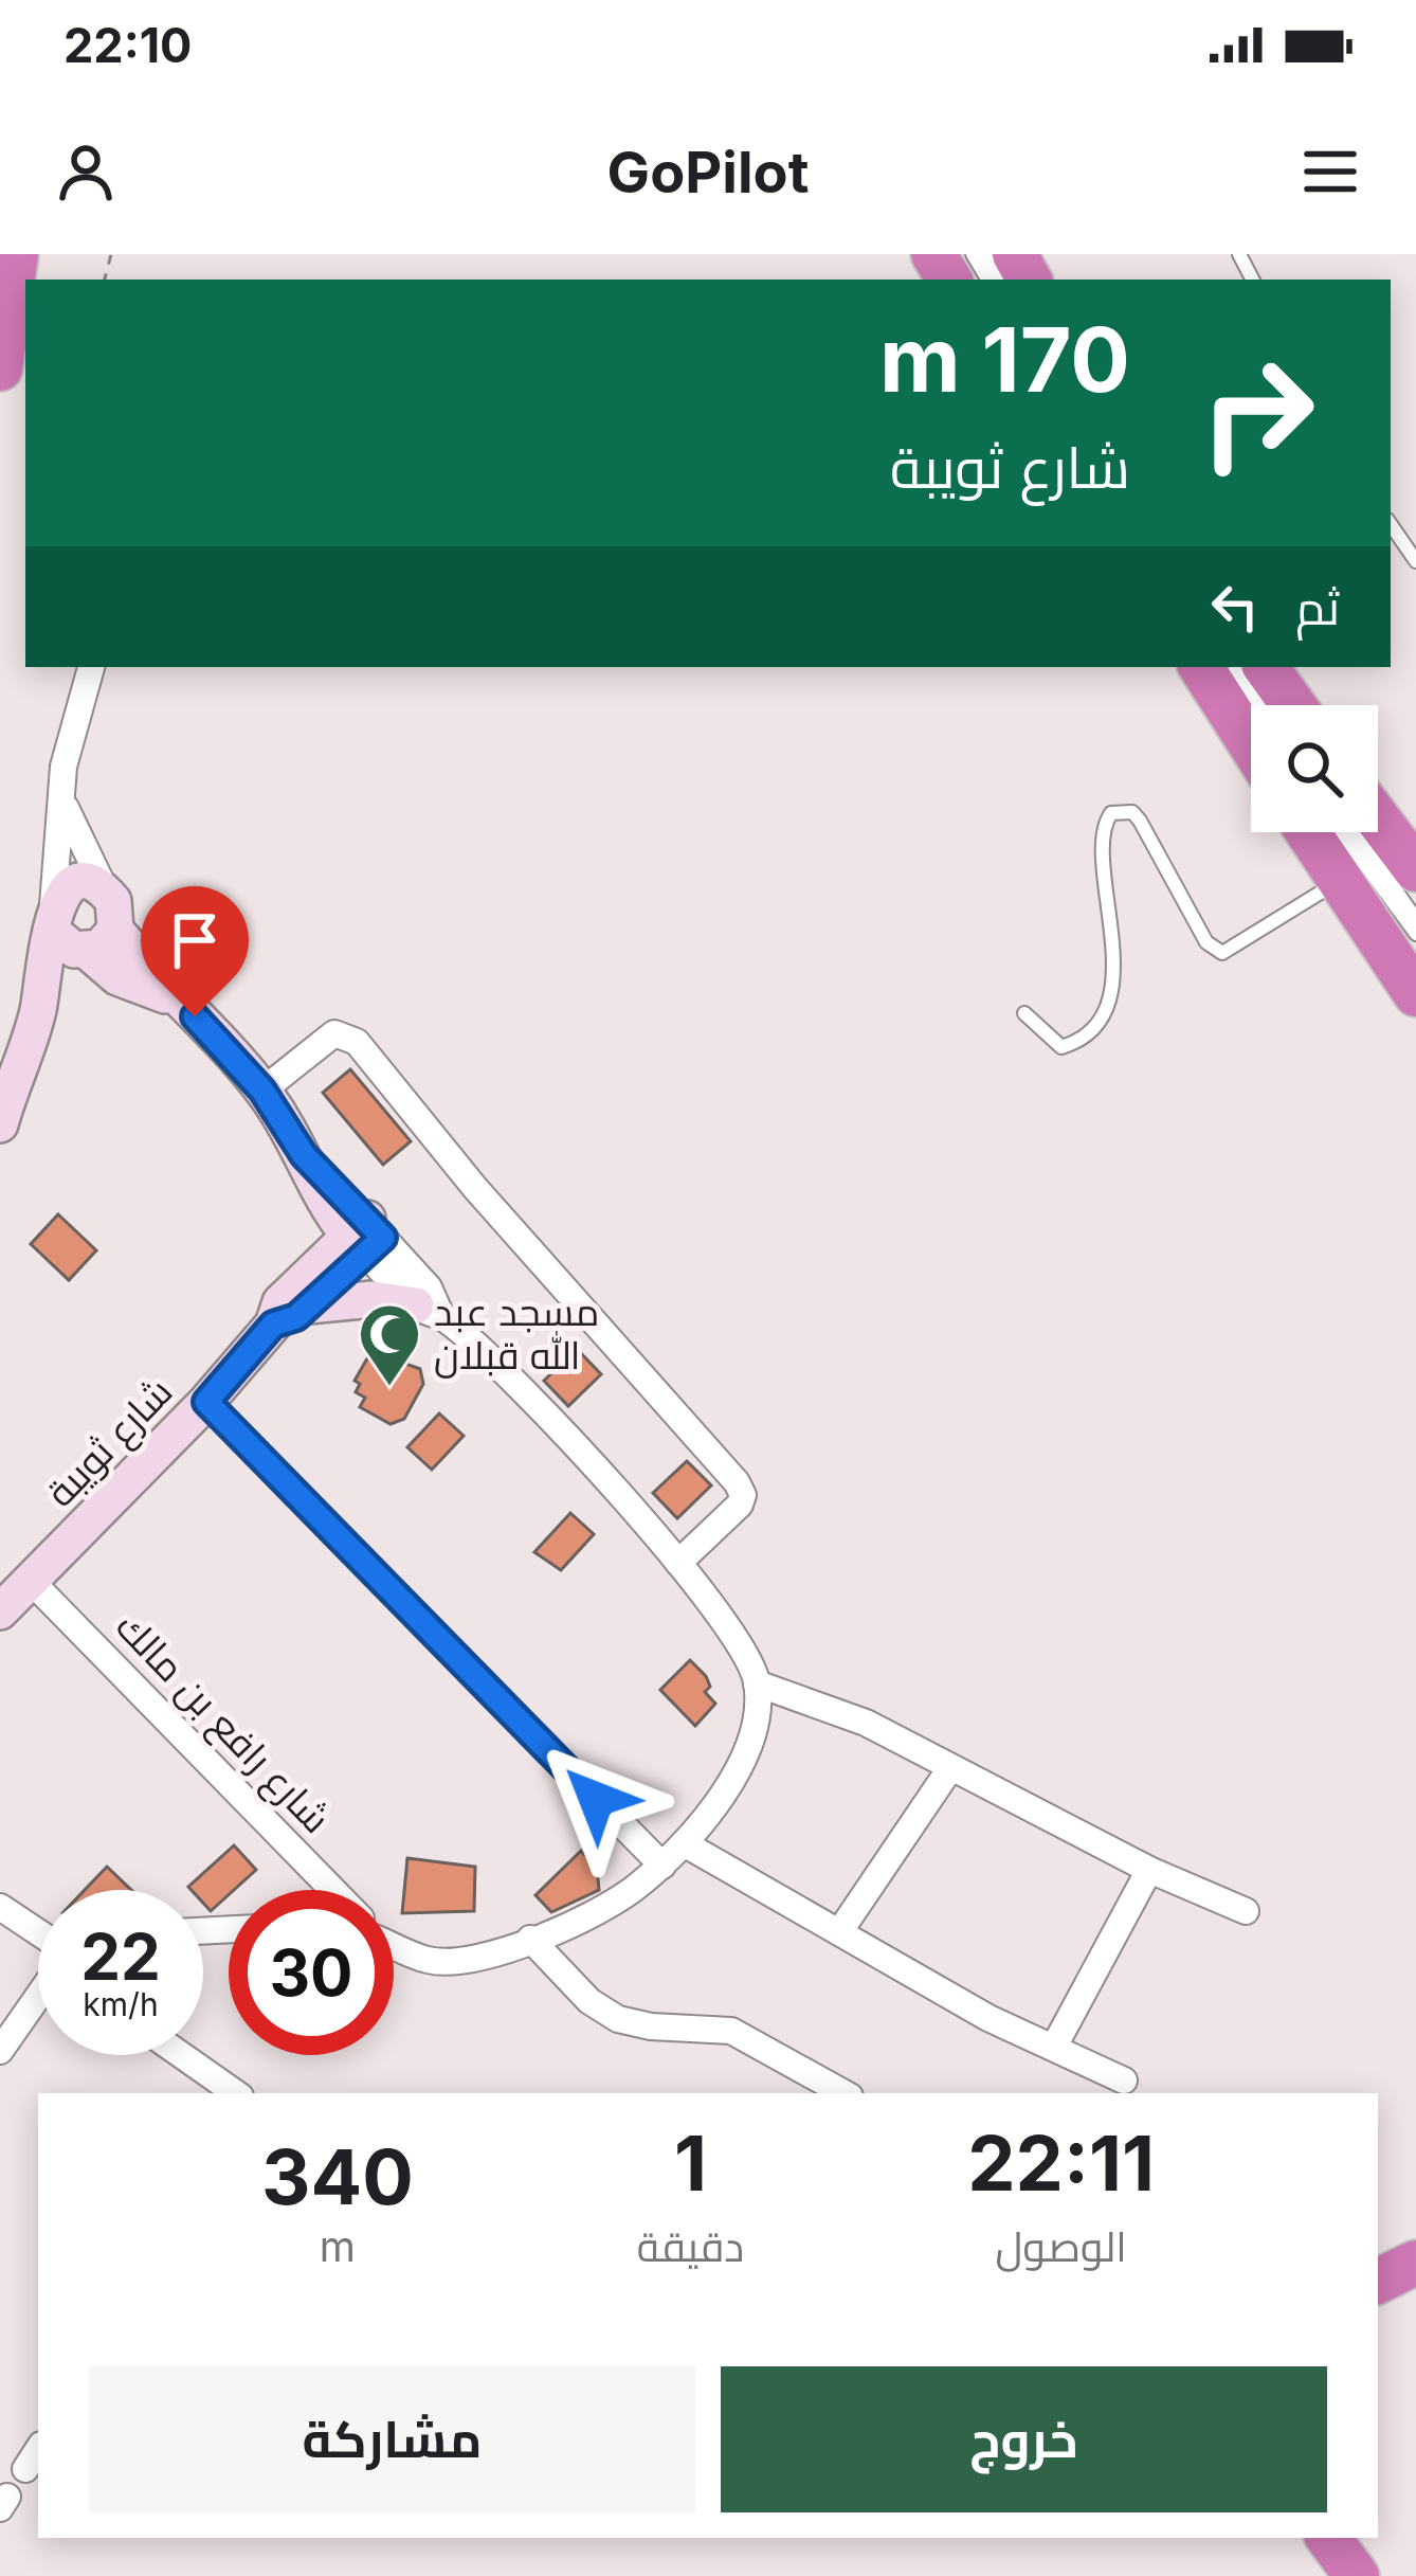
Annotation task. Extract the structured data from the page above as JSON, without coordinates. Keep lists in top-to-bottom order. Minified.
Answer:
{"streets":{"street":["شارع ثويبة","شارع رافع بن مالك"]},"crossings":[["شارع ثويبة","شارع رافع بن مالك"]],"places":{"mosque":["مسجد عبد الله قبلان"]},"page":{"status":"22:10","header":"GoPilot","turn":["170 m","شارع ثويبة"],"then":"ثم","speed":"22 km/h","limit":"30","eta":["22:11","الوصول","1","دقيقة","340","m"],"buttons":["خروج","مشاركة"]}}
